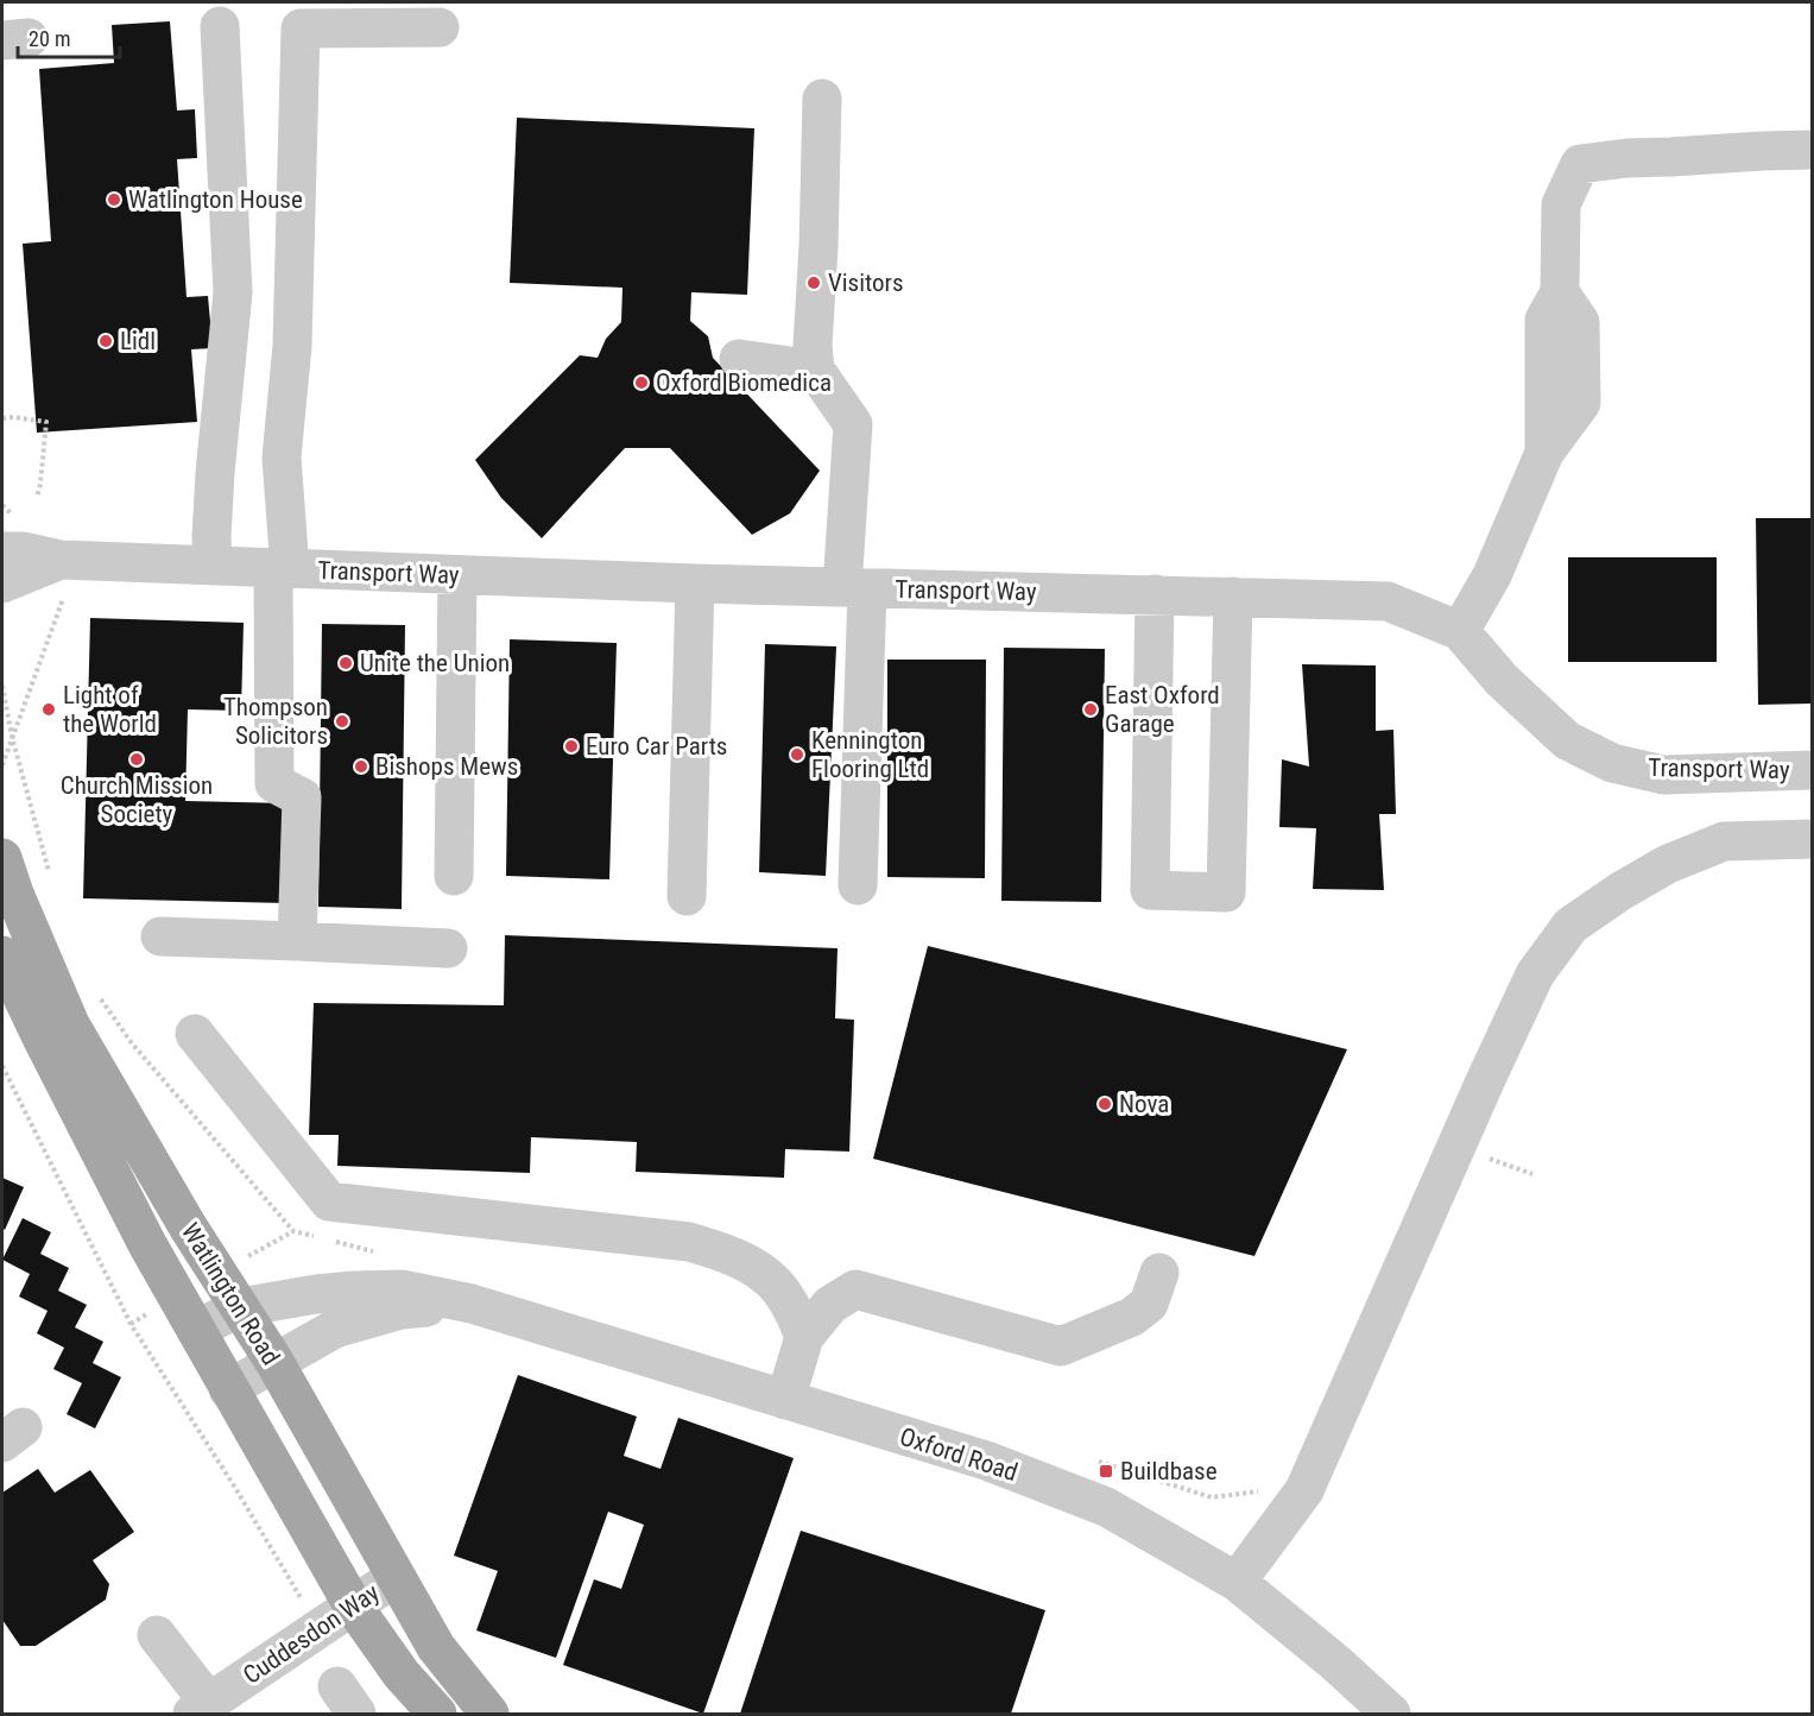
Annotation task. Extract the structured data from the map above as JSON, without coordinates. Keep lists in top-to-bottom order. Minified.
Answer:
{"streets":{"main road":["Watlington Road"],"street":["Transport Way","Oxford Road","Cuddesdon Way"]},"crossings":[["Watlington Road","Oxford Road"],["Watlington Road","Cuddesdon Way"]],"places":{"other":["Watlington House","Visitors","Lidl","Oxford Biomedica","Unite the Union","Light of the World","East Oxford Garage","Thompson Solicitors","Euro Car Parts","Kennington Flooring Ltd","Church Mission Society","Bishops Mews","Nova"],"transit":["Buildbase"]},"scale_bar":"20 m"}
